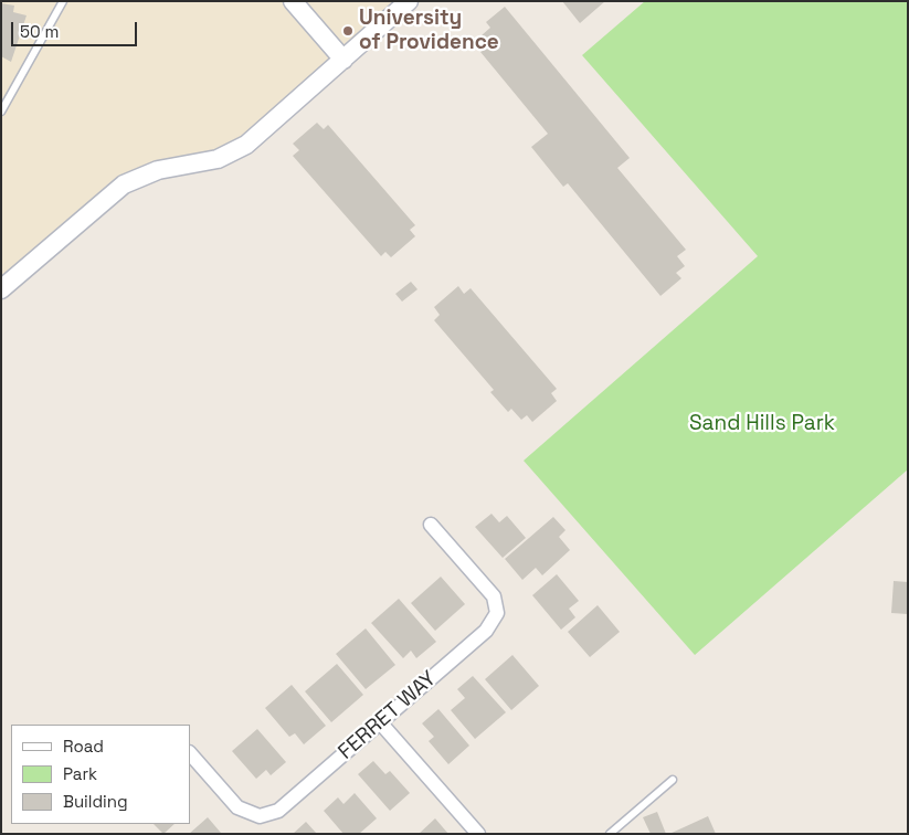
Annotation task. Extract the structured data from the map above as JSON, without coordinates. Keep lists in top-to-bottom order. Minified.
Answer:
{"streets":{"street":["FERRET WAY"]},"parks":["Sand Hills Park"],"places":["University of Providence"],"legend":["Road","Park","Building"],"scale_bar":"50 m"}
